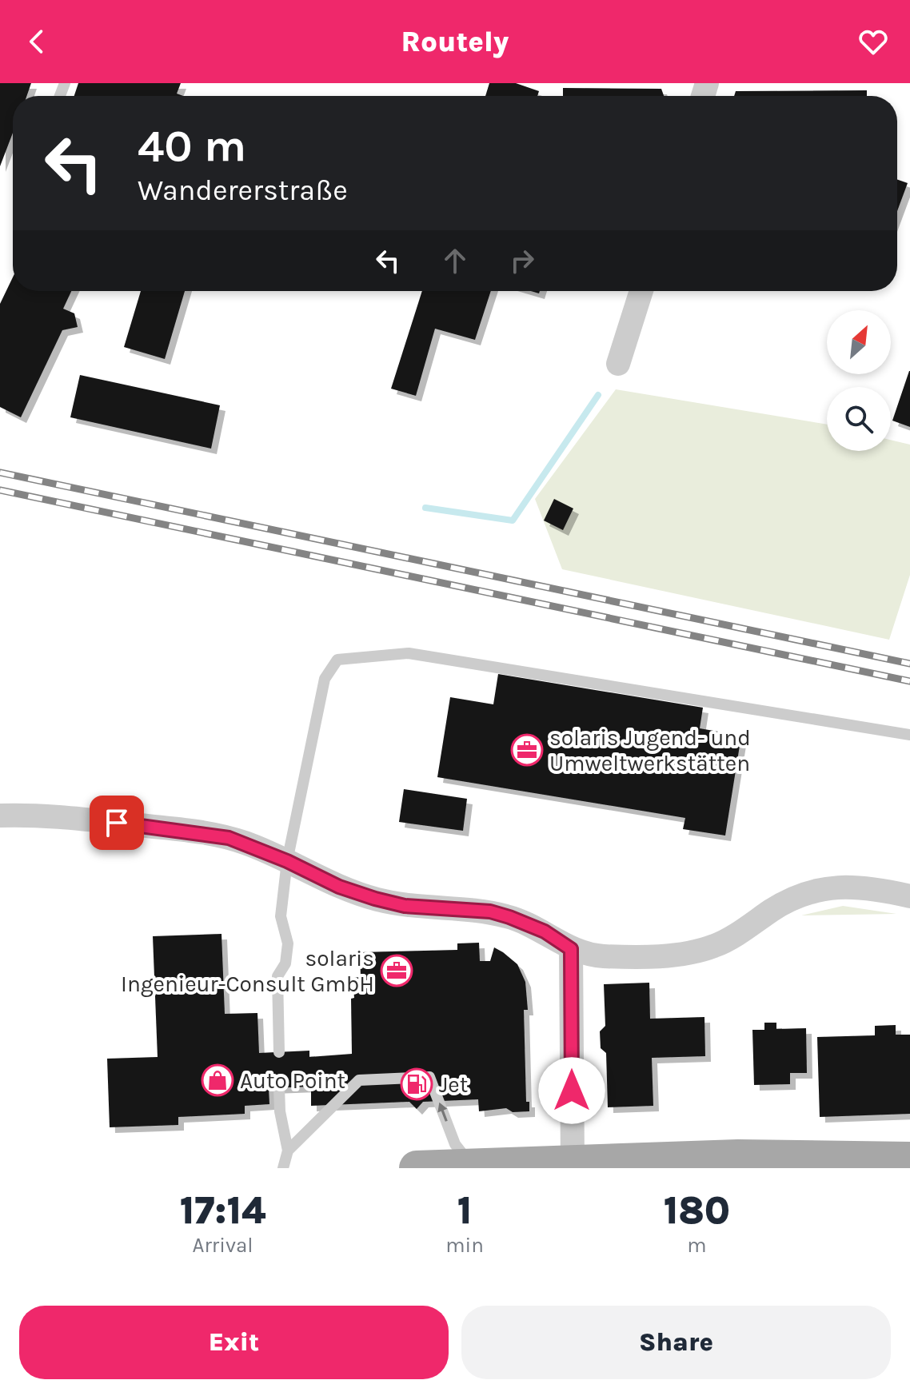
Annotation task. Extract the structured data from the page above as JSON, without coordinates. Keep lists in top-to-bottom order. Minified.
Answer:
{"places":{"office":["solaris Jugend- und Umweltwerkstätten","solaris Ingenieur-Consult GmbH"],"shop":["Auto Point"],"fuel station":["Jet"]},"north":"top right","page":{"header":"Routely","turn":["40 m","Wandererstraße"],"eta":["17:14","Arrival","1","min","180","m"],"buttons":["Exit","Share"]}}
